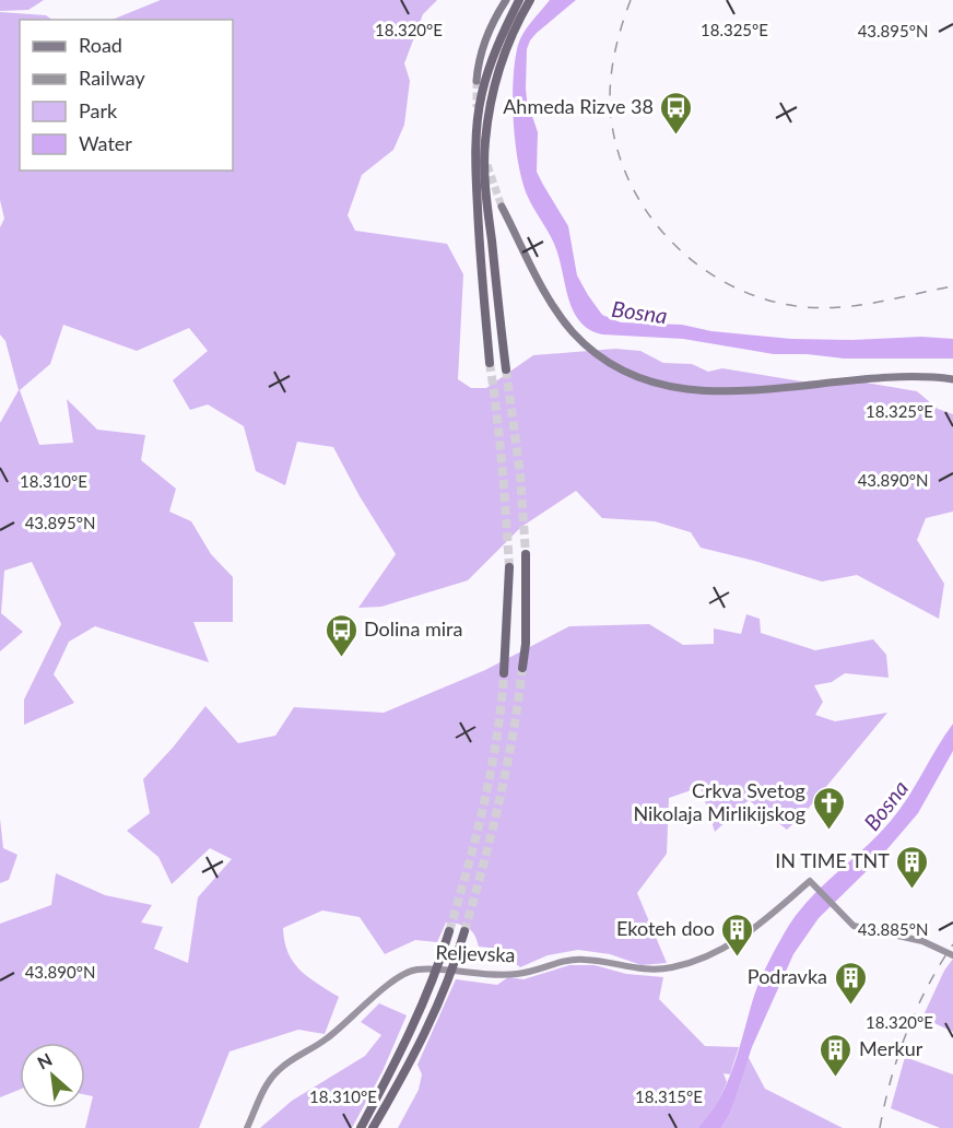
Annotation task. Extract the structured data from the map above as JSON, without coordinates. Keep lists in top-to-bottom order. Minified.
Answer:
{"streets":{"main road":["Reljevska"]},"water":["Bosna"],"places":{"bus stop":["Ahmeda Rizve 38","Dolina mira"],"church":["Crkva Svetog Nikolaja Mirlikijskog"],"building":["IN TIME TNT","Ekoteh doo","Podravka","Merkur"]},"legend":["Road","Railway","Park","Water"],"north":"top left","coordinates":["18.320°E","18.325°E","43.895°N","43.890°N","18.310°E","43.885°N","18.315°E"]}
